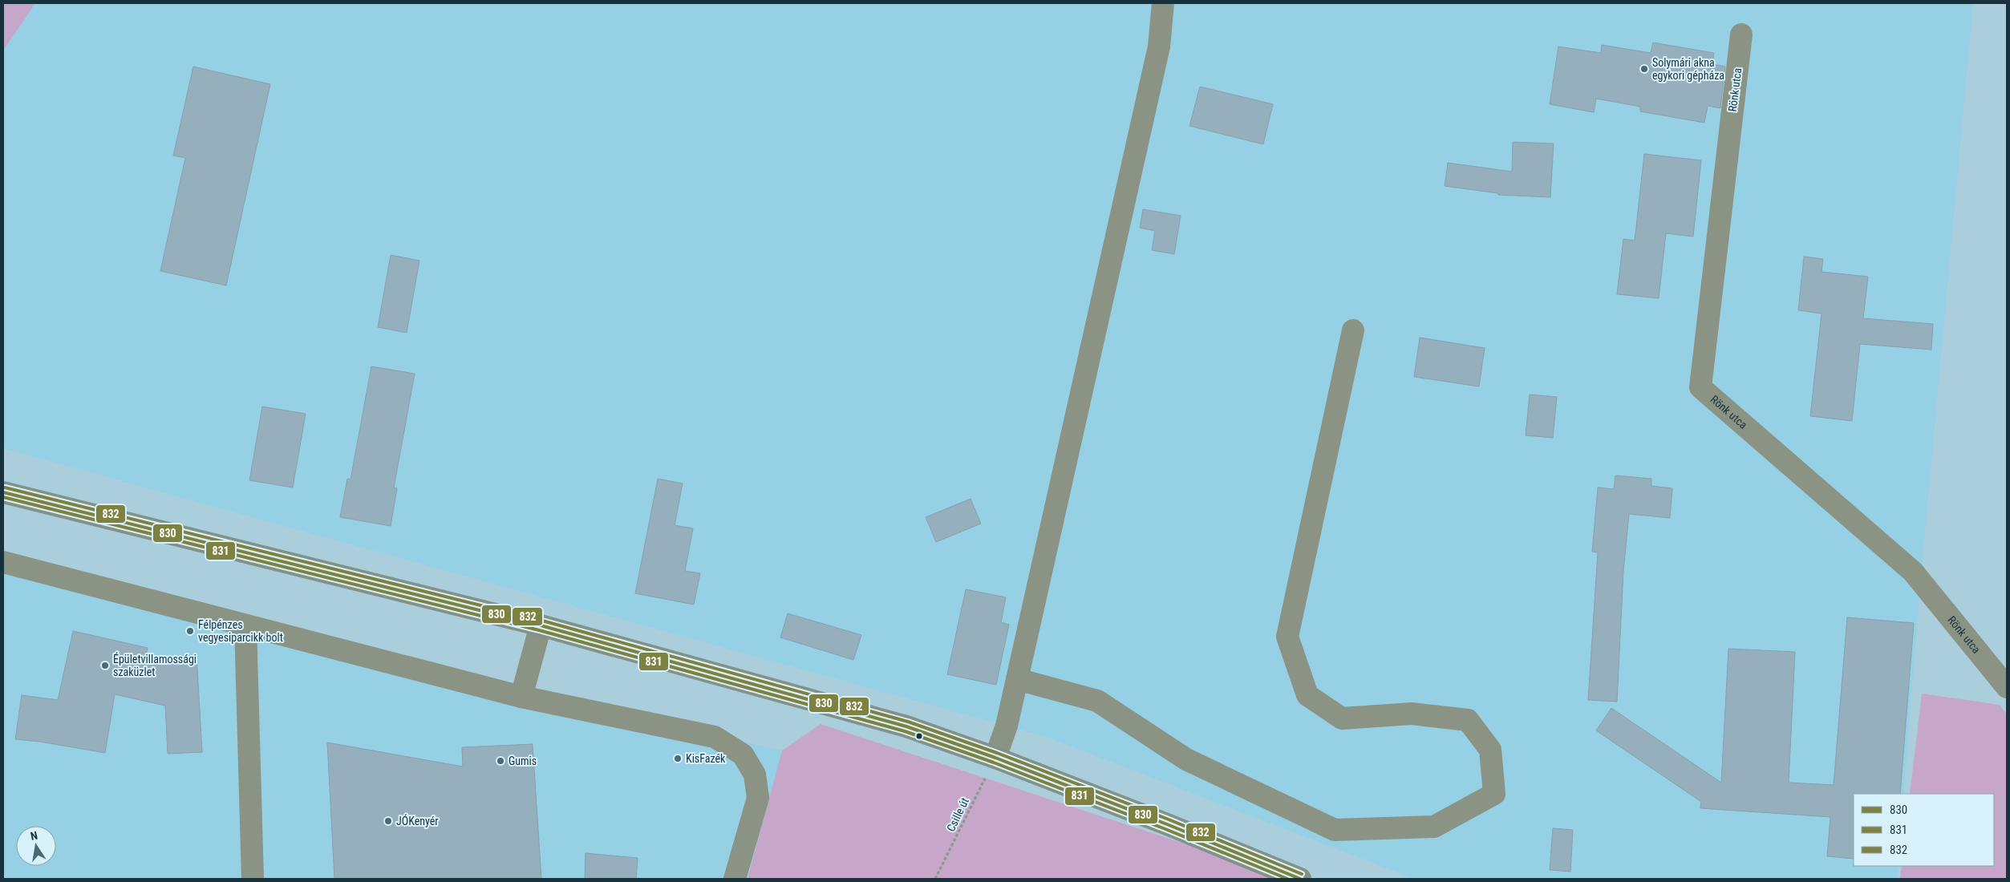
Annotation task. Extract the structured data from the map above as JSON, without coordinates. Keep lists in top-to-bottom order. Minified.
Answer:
{"streets":{"street":["Rönk utca"],"path":["Csille út"]},"places":["Solymári akna egykori gépháza","Félpénzes vegyesiparcikk bolt","Épületvillamossági szaküzlet","KisFazék","Gumis","JÓKenyér"],"lines":["transit line 832","transit line 830","transit line 831"],"legend":["830","831","832"],"north":"top"}
